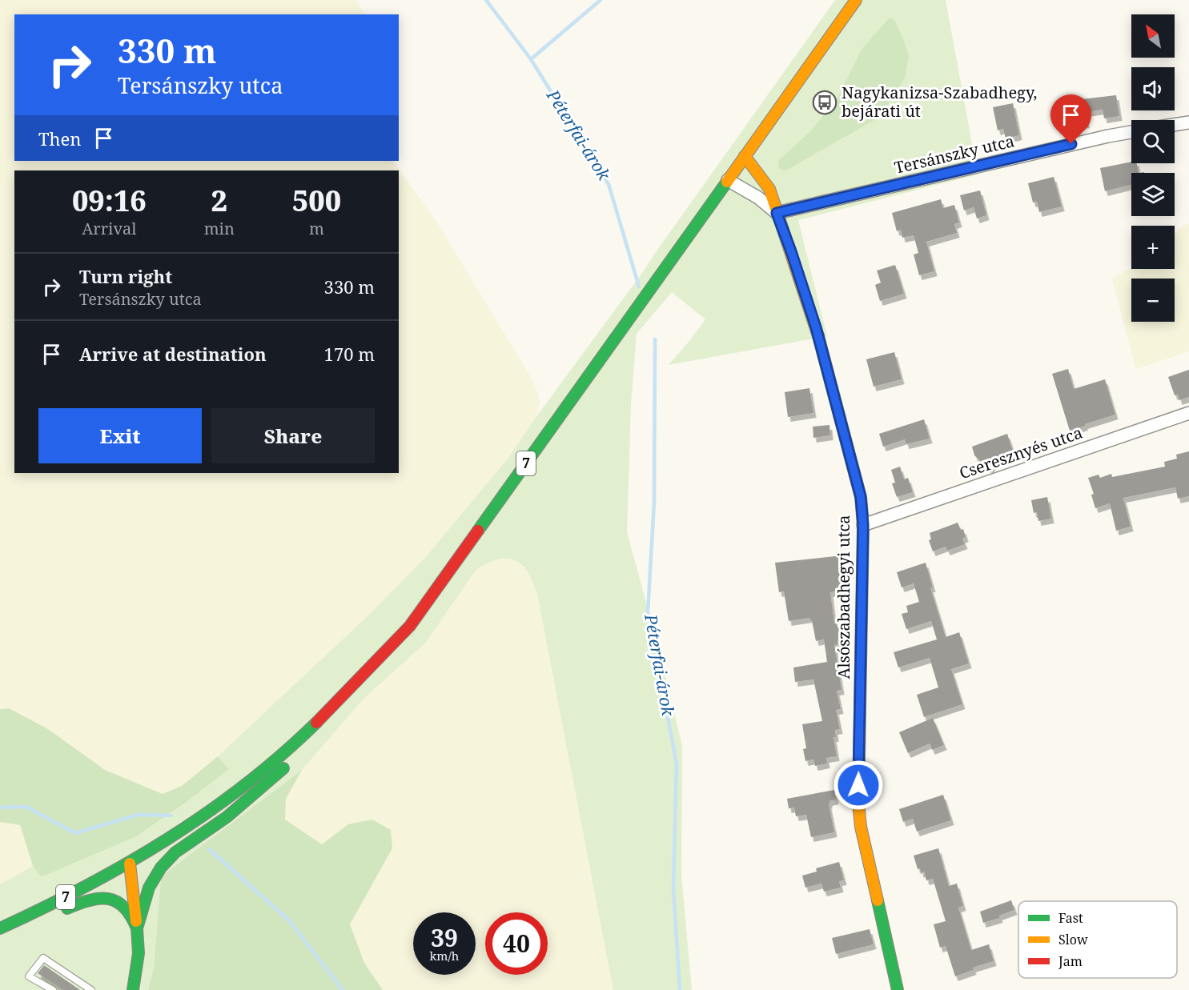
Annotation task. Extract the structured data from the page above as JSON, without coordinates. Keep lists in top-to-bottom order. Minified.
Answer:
{"streets":{"main road":["7","Alsószabadhegyi utca"],"street":["Tersánszky utca","Cseresznyés utca"]},"crossings":[["Tersánszky utca","Alsószabadhegyi utca"],["Cseresznyés utca","Alsószabadhegyi utca"],["7","Alsószabadhegyi utca"]],"water":["Péterfai-árok"],"places":{"bus stop":["Nagykanizsa-Szabadhegy, bejárati út"]},"legend":["Fast","Slow","Jam"],"north":"top left","page":{"map_buttons":["+","−"],"turn":["330 m","Tersánszky utca"],"then":"Then","eta":["09:16","Arrival","2","min","500","m"],"list":[{"name":"Turn right","note":"Tersánszky utca","value":"330 m"},{"name":"Arrive at destination","value":"170 m"}],"buttons":["Exit","Share"],"speed":"39 km/h","limit":"40"}}
